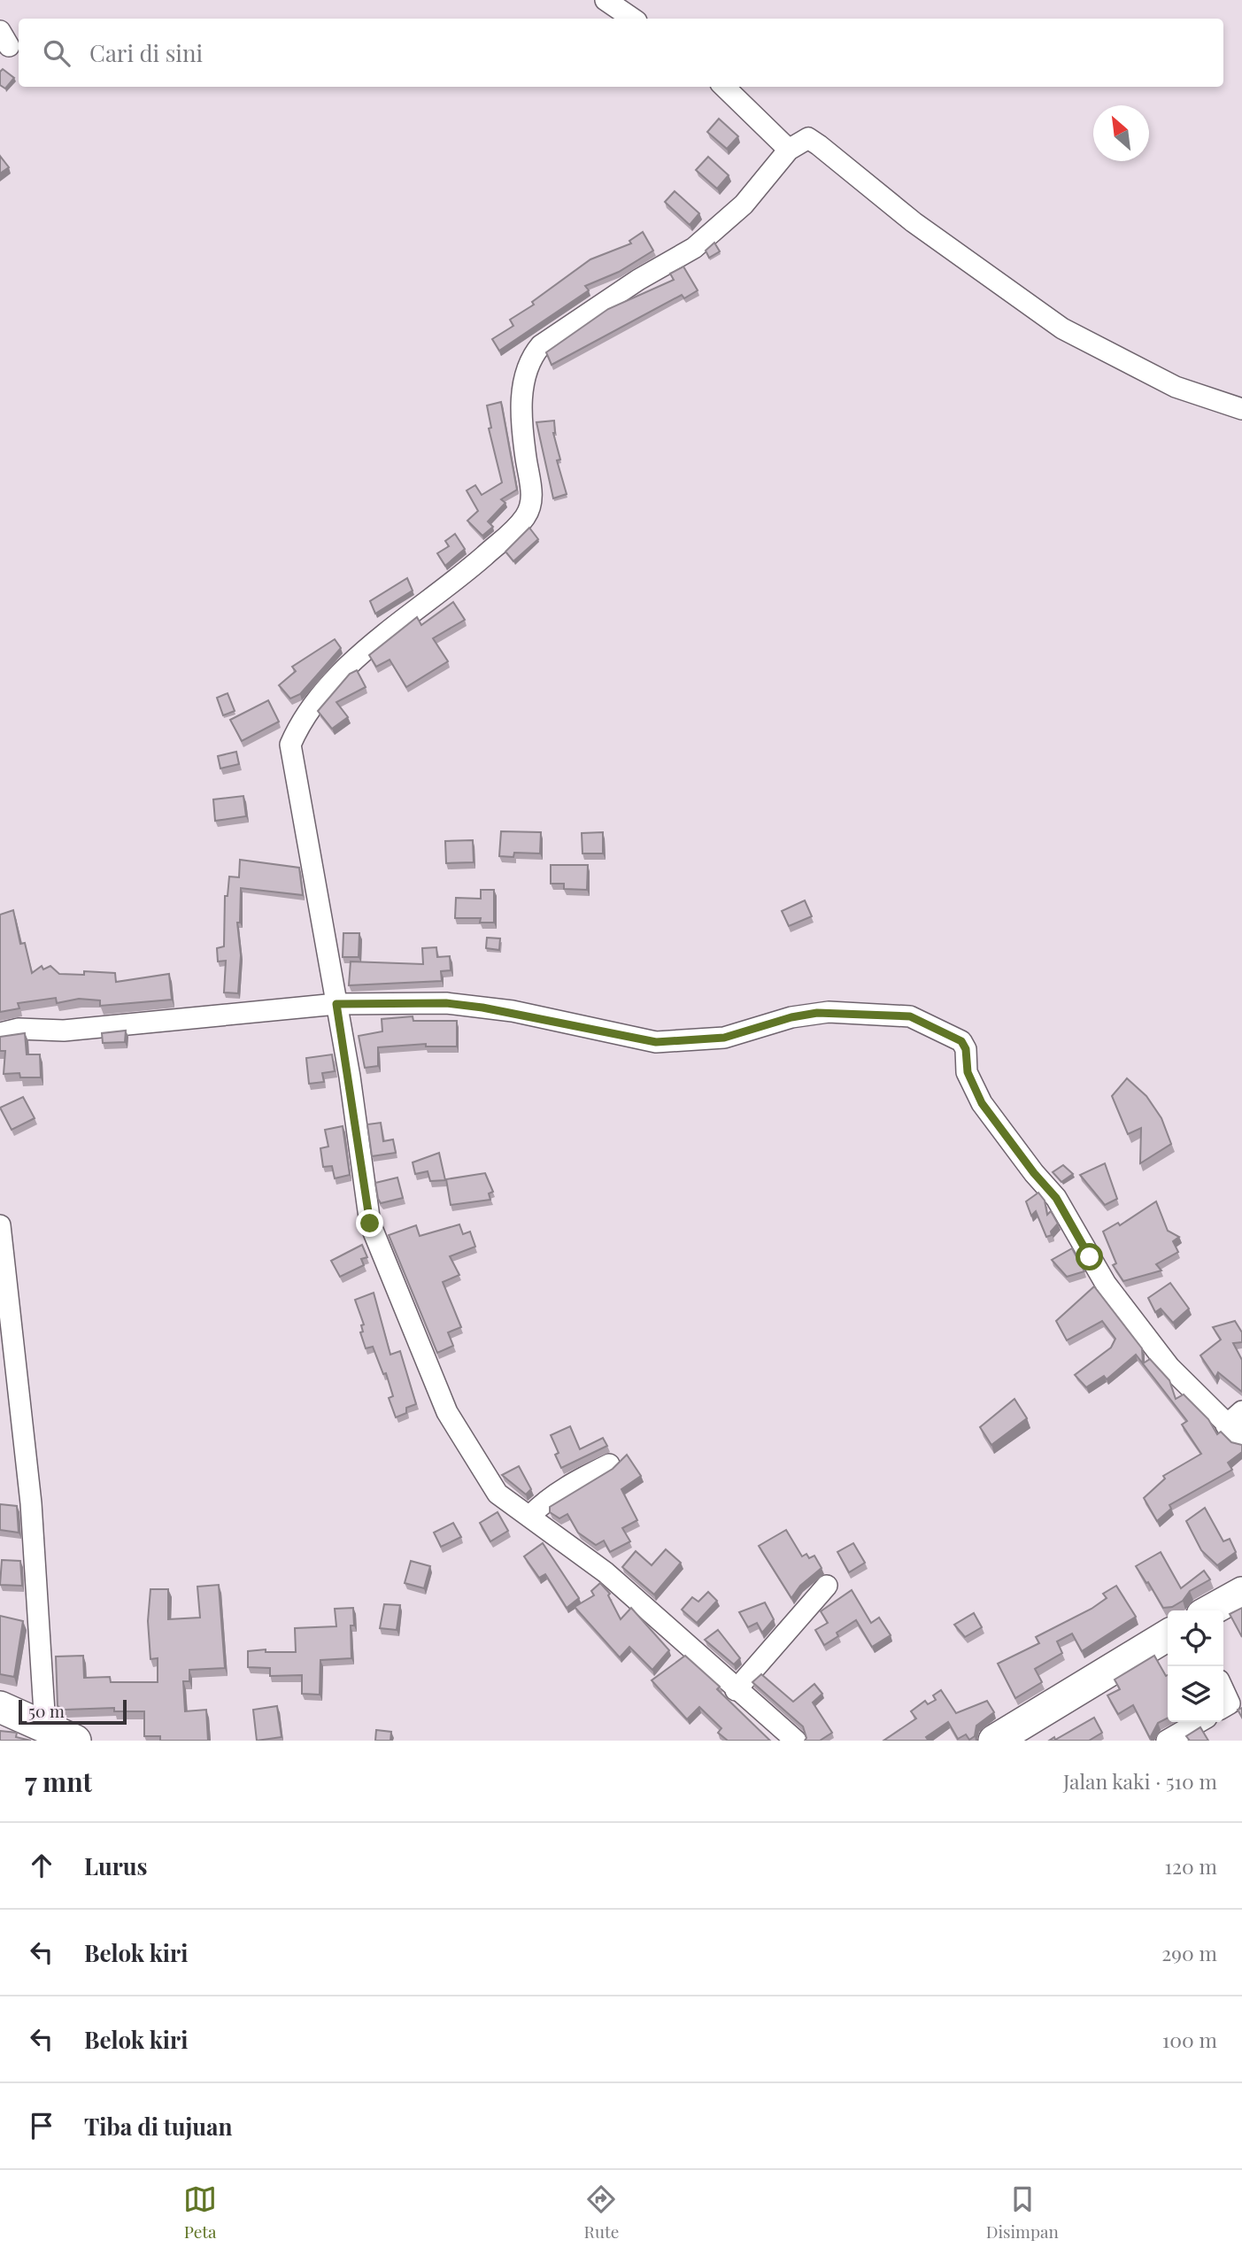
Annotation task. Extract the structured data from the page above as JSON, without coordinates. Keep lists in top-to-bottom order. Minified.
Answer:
{"scale_bar":"50 m","north":"top left","page":{"search":"Cari di sini","scale":"50 m","heading":["7 mnt","Jalan kaki · 510 m"],"list":[["Lurus","120 m"],["Belok kiri","290 m"],["Belok kiri","100 m"],"Tiba di tujuan"],"nav":["Peta","Rute","Disimpan"]}}
